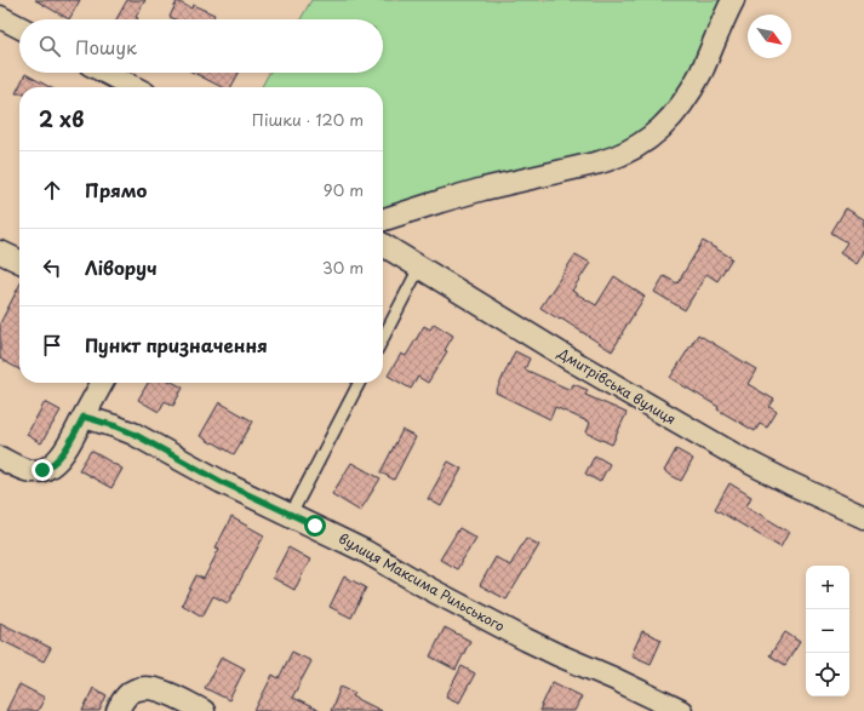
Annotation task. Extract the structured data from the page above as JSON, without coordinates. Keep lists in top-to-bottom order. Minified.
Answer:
{"streets":{"street":["Дмитрівська вулиця","вулиця Максима Рильського"]},"north":"bottom right","page":{"search":"Пошук","heading":["2 хв","Пішки · 120 m"],"list":[["Прямо","90 m"],["Ліворуч","30 m"],"Пункт призначення"],"map_buttons":["+","−"]}}
